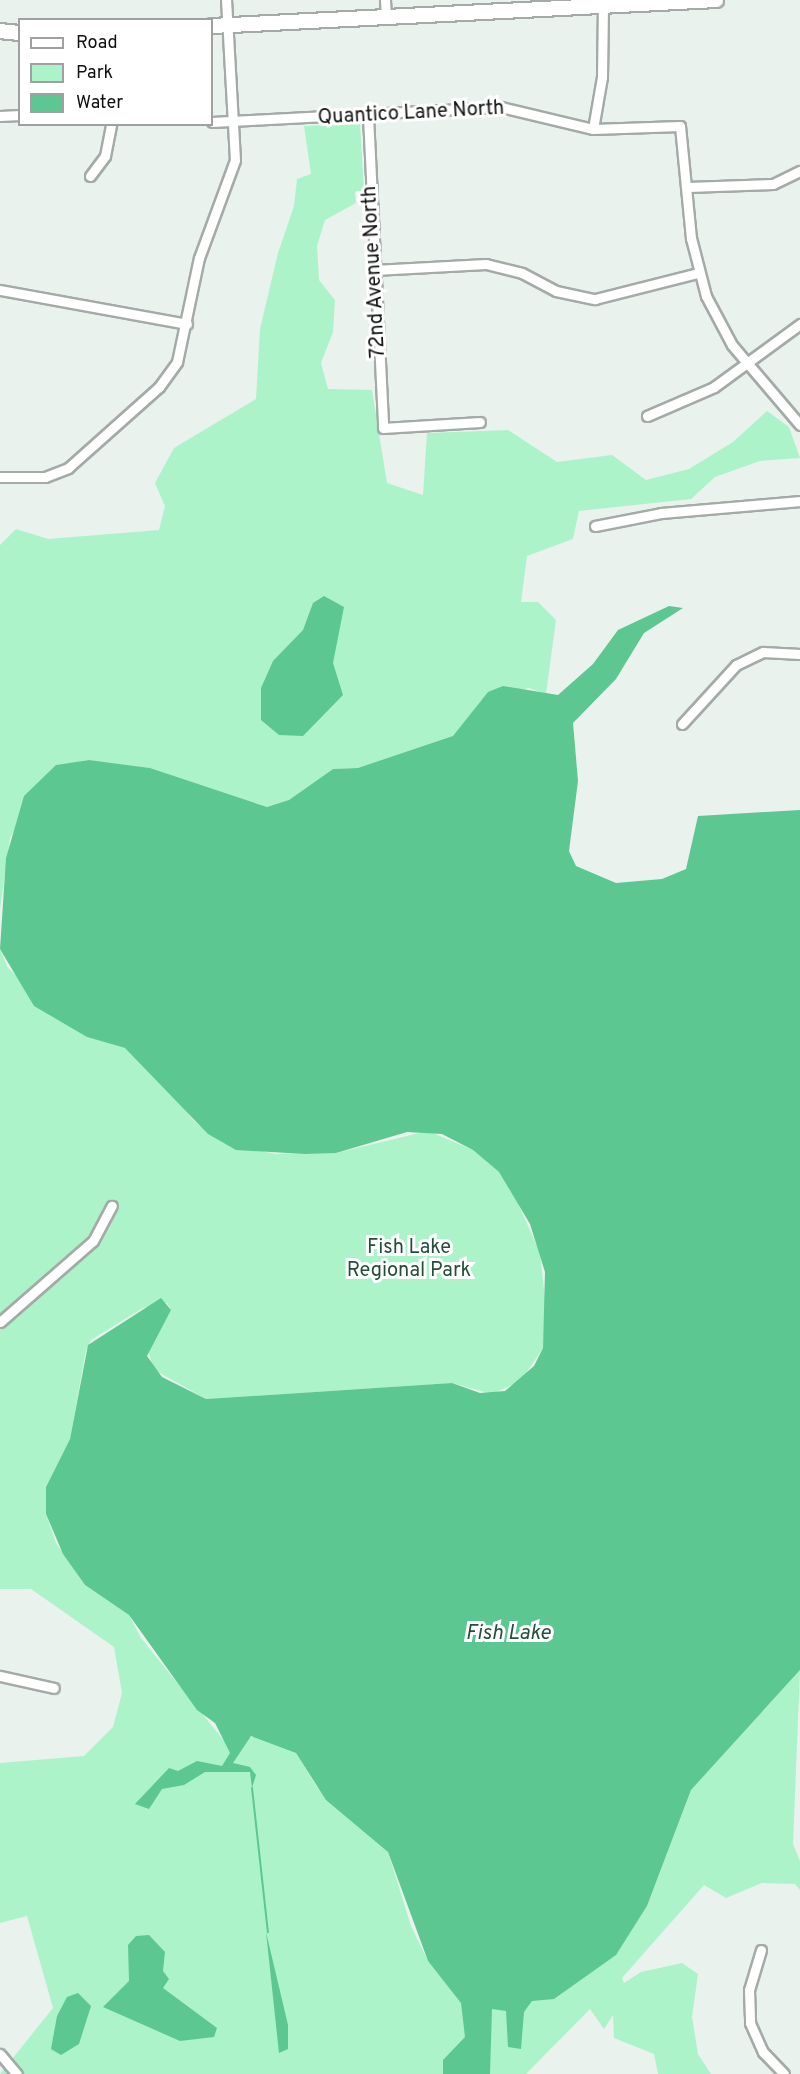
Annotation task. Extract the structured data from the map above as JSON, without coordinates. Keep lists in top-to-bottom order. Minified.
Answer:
{"streets":{"street":["Quantico Lane North","72nd Avenue North"]},"crossings":[["Quantico Lane North","72nd Avenue North"]],"water":["Fish Lake"],"parks":["Fish Lake Regional Park"],"legend":["Road","Park","Water"]}
